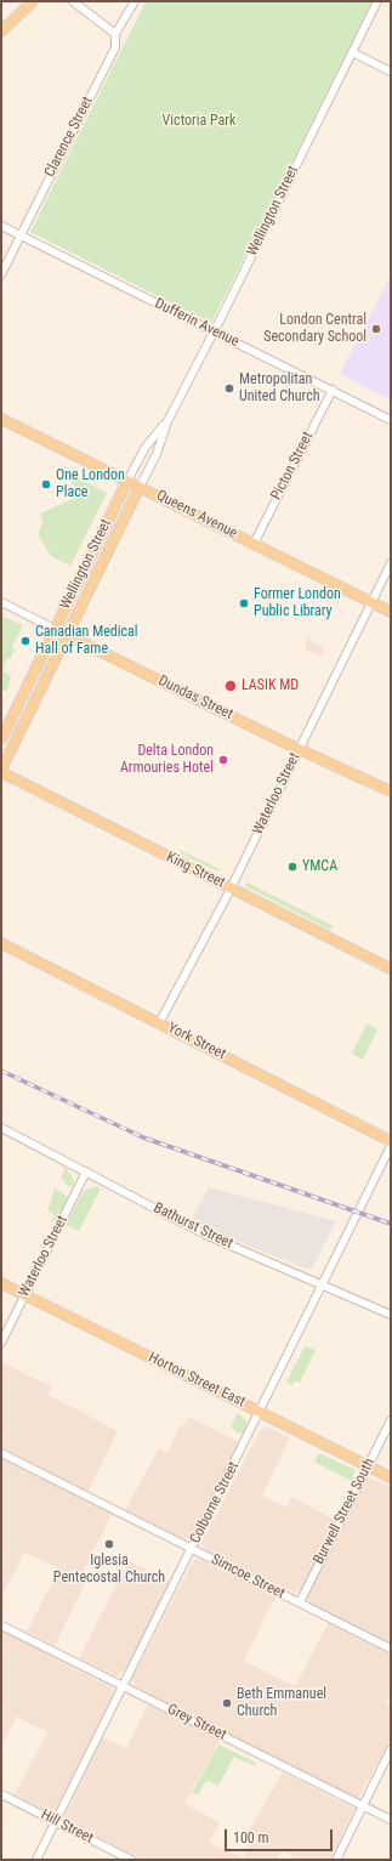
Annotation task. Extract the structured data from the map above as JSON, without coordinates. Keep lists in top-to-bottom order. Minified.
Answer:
{"streets":{"main road":["Wellington Street","Queens Avenue","Dundas Street","King Street","York Street","Horton Street East"],"street":["Clarence Street","Dufferin Avenue","Picton Street","Waterloo Street","Bathurst Street","Colborne Street","Burwell Street South","Simcoe Street","Grey Street","Hill Street"]},"crossings":[["Clarence Street","Dufferin Avenue"],["Wellington Street","Dufferin Avenue"],["Wellington Street","Queens Avenue"],["Wellington Street","Dundas Street"],["Wellington Street","King Street"],["Dufferin Avenue","Picton Street"],["Picton Street","Queens Avenue"],["Queens Avenue","Waterloo Street"],["Dundas Street","Waterloo Street"],["Waterloo Street","King Street"],["Waterloo Street","York Street"],["Waterloo Street","Bathurst Street"],["Waterloo Street","Horton Street East"],["Bathurst Street","Colborne Street"],["Horton Street East","Colborne Street"],["Horton Street East","Burwell Street South"],["Colborne Street","Simcoe Street"],["Colborne Street","Grey Street"],["Colborne Street","Hill Street"],["Burwell Street South","Simcoe Street"]],"parks":["Victoria Park"],"places":["London Central Secondary School","Metropolitan United Church","One London Place","Former London Public Library","Canadian Medical Hall of Fame","LASIK MD","Delta London Armouries Hotel","YMCA","Iglesia Pentecostal Church","Beth Emmanuel Church"],"scale_bar":"100 m"}
